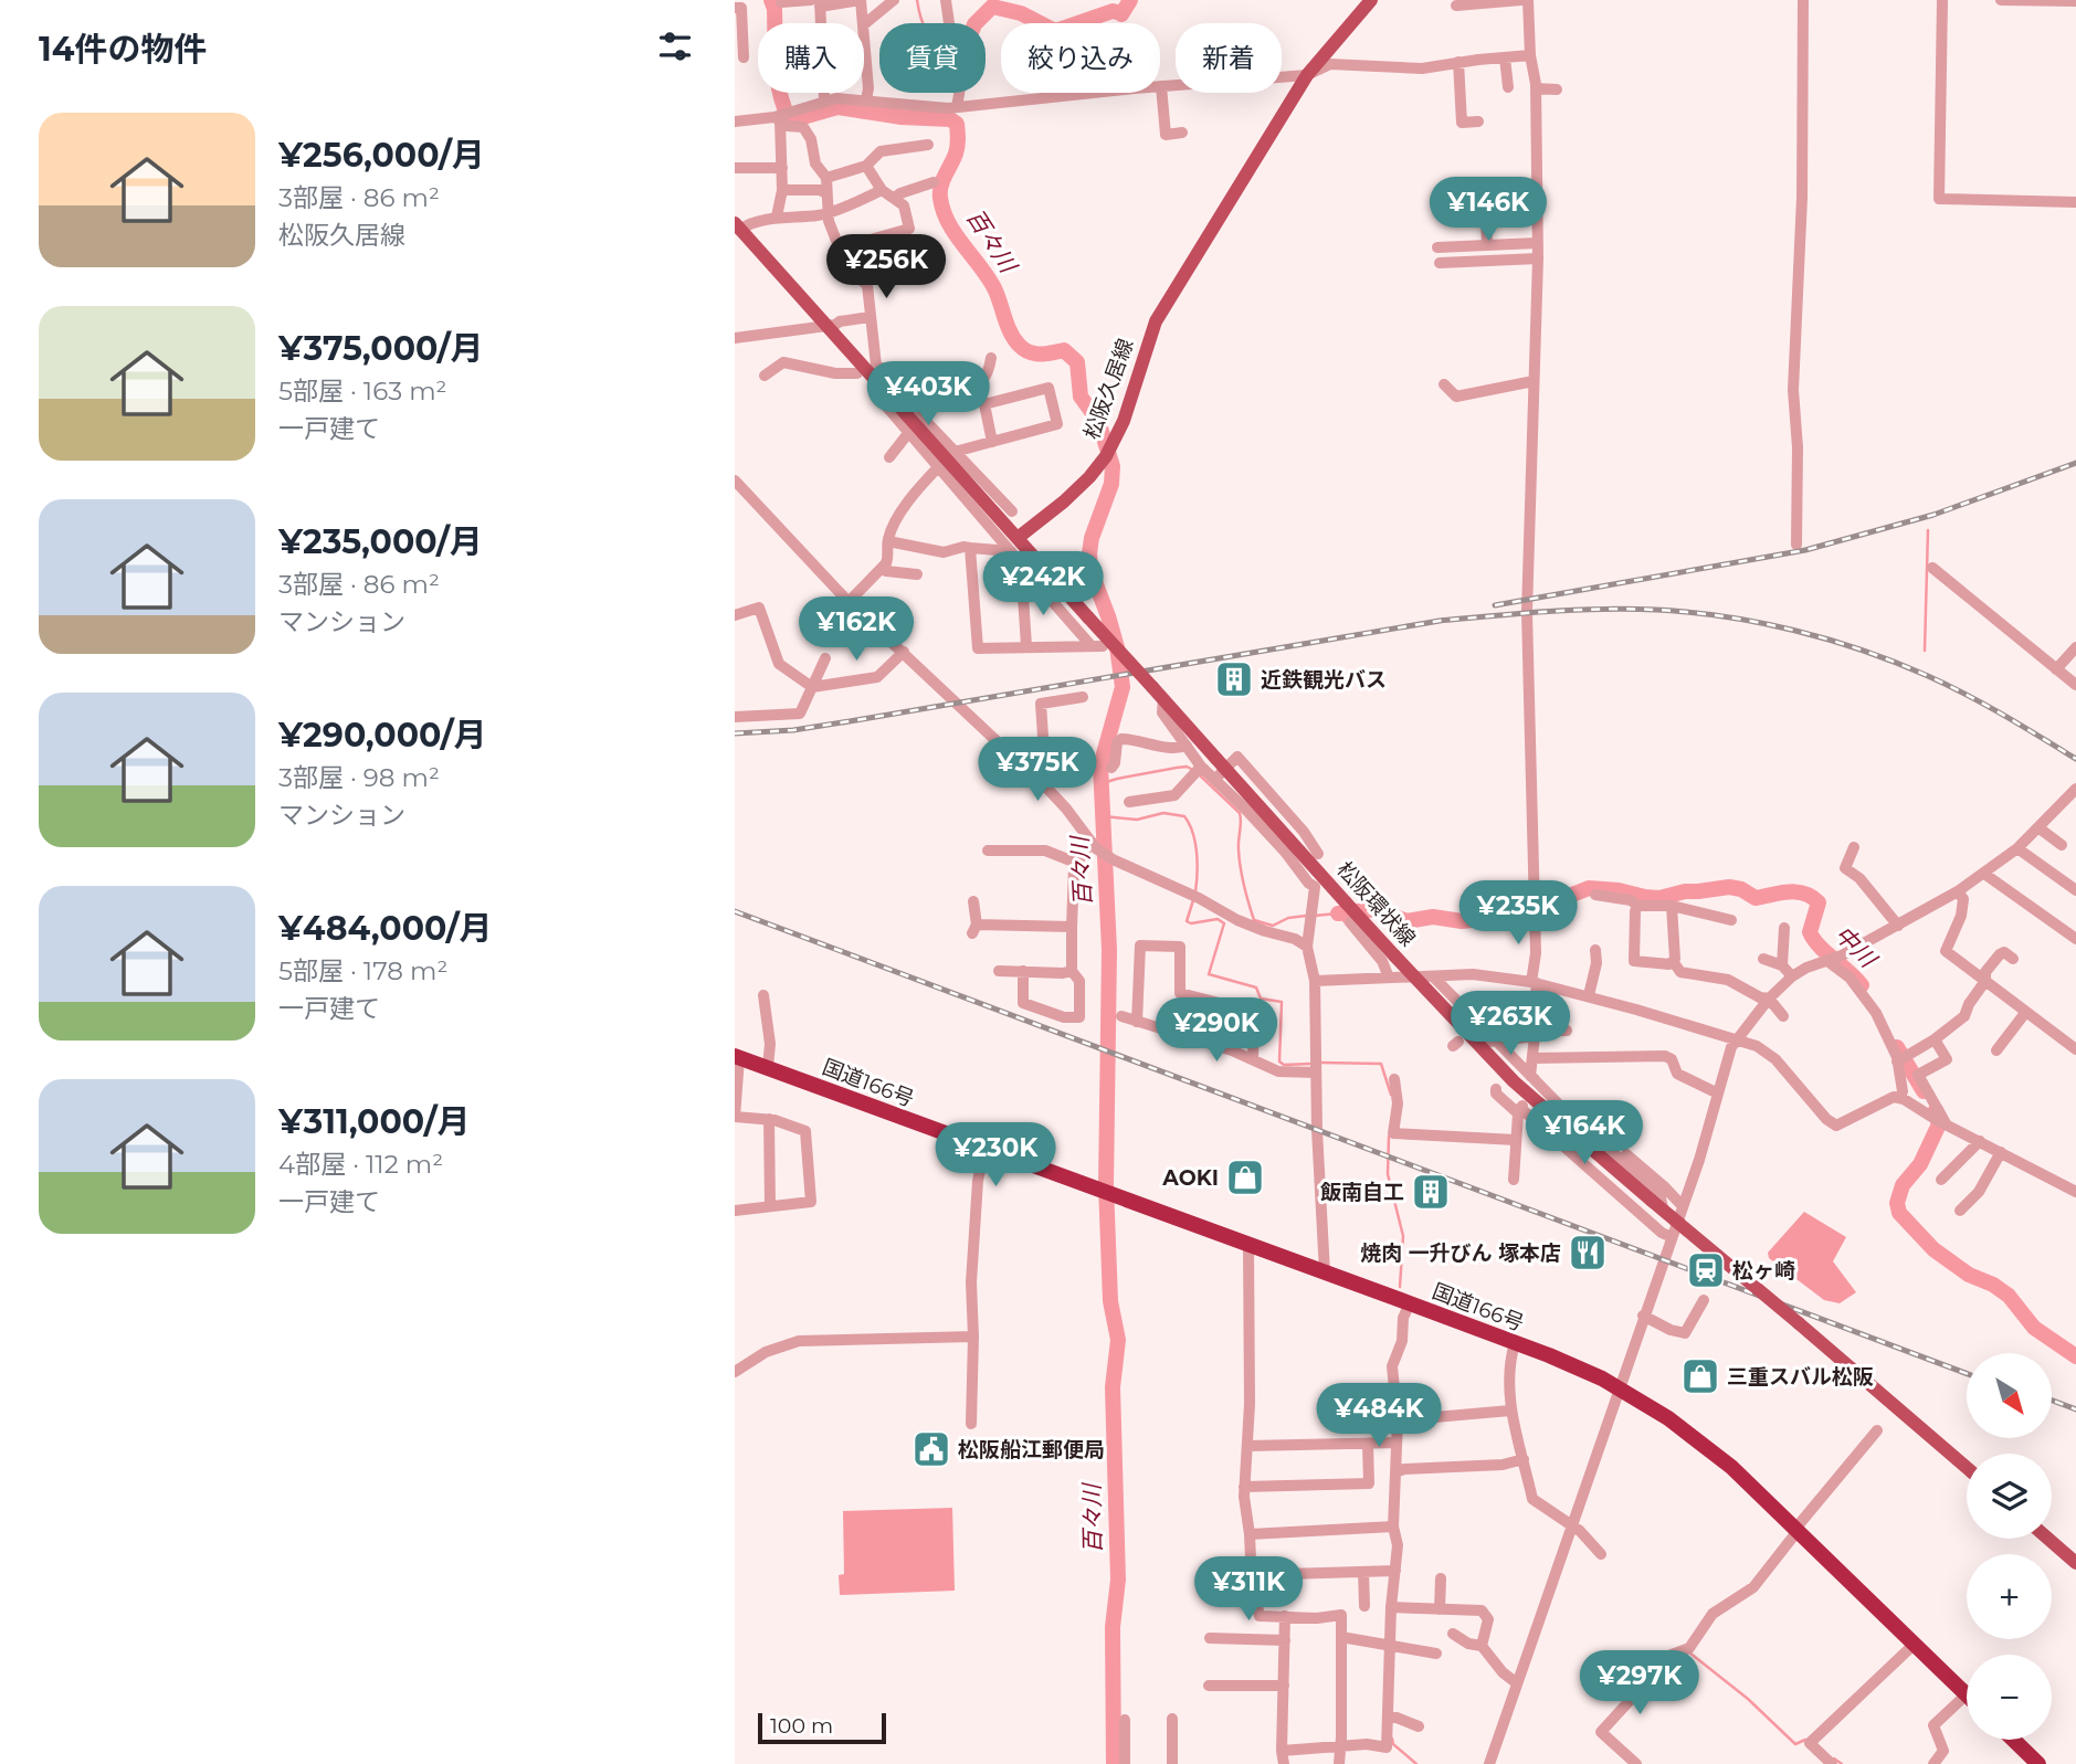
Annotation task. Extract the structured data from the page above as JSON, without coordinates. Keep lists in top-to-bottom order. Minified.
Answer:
{"streets":{"highway":["国道166号"],"main road":["松阪久居線","松阪環状線"]},"crossings":[["松阪久居線","松阪環状線"]],"water":["百々川","中川"],"places":{"building":["近鉄観光バス","飯南自工"],"shop":["AOKI","三重スバル松阪"],"restaurant":["焼肉 一升びん 塚本店"],"station":["松ヶ崎"],"public building":["松阪船江郵便局"]},"scale_bar":"100 m","north":"bottom right","page":{"heading":"14件の物件","chip":["購入","賃貸","絞り込み","新着"],"list":[{"name":"¥256,000/月","note":"3部屋 · 86 m² · 松阪久居線"},{"name":"¥375,000/月","note":"5部屋 · 163 m² · 一戸建て"},{"name":"¥235,000/月","note":"3部屋 · 86 m² · マンション"},{"name":"¥290,000/月","note":"3部屋 · 98 m² · マンション"},{"name":"¥484,000/月","note":"5部屋 · 178 m² · 一戸建て"},{"name":"¥311,000/月","note":"4部屋 · 112 m² · 一戸建て"}],"price":["¥146K","¥256K","¥403K","¥242K","¥162K","¥375K","¥235K","¥263K","¥290K","¥164K","¥230K","¥484K","¥311K","¥297K"],"map_buttons":["+","−"],"scale":"100 m"}}
